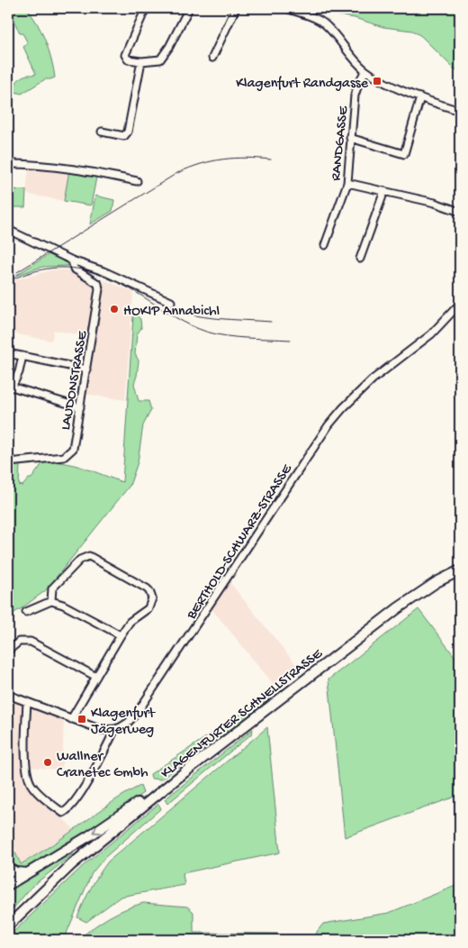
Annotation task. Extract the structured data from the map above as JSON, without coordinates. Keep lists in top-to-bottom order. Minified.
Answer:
{"streets":{"highway":["KLAGENFURTER SCHNELLSTRASSE"],"street":["RANDGASSE","LAUDONSTRASSE","BERTHOLD-SCHWARZ-STRASSE"]},"places":{"transit":["Klagenfurt Randgasse","Klagenfurt Jägerweg"],"other":["HOKIP Annabichl","Wallner Cranetec Gmbh"]}}
